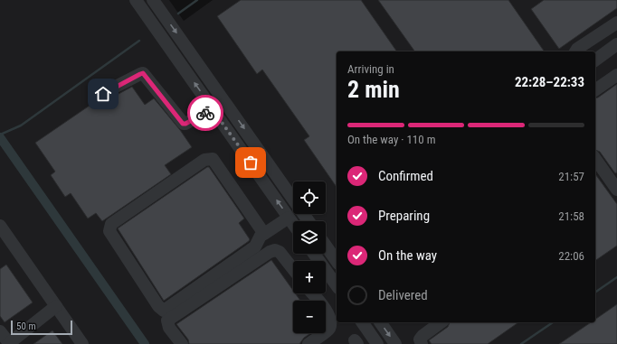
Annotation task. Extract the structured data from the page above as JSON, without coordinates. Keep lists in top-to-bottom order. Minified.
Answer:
{"scale_bar":"50 m","page":{"heading":["2 min","Arriving in","22:28–22:33"],"bar":"On the way · 110 m","list":[["Confirmed","21:57"],["Preparing","21:58"],["On the way","22:06"],"Delivered"],"map_buttons":["+","−"],"scale":"50 m"}}
